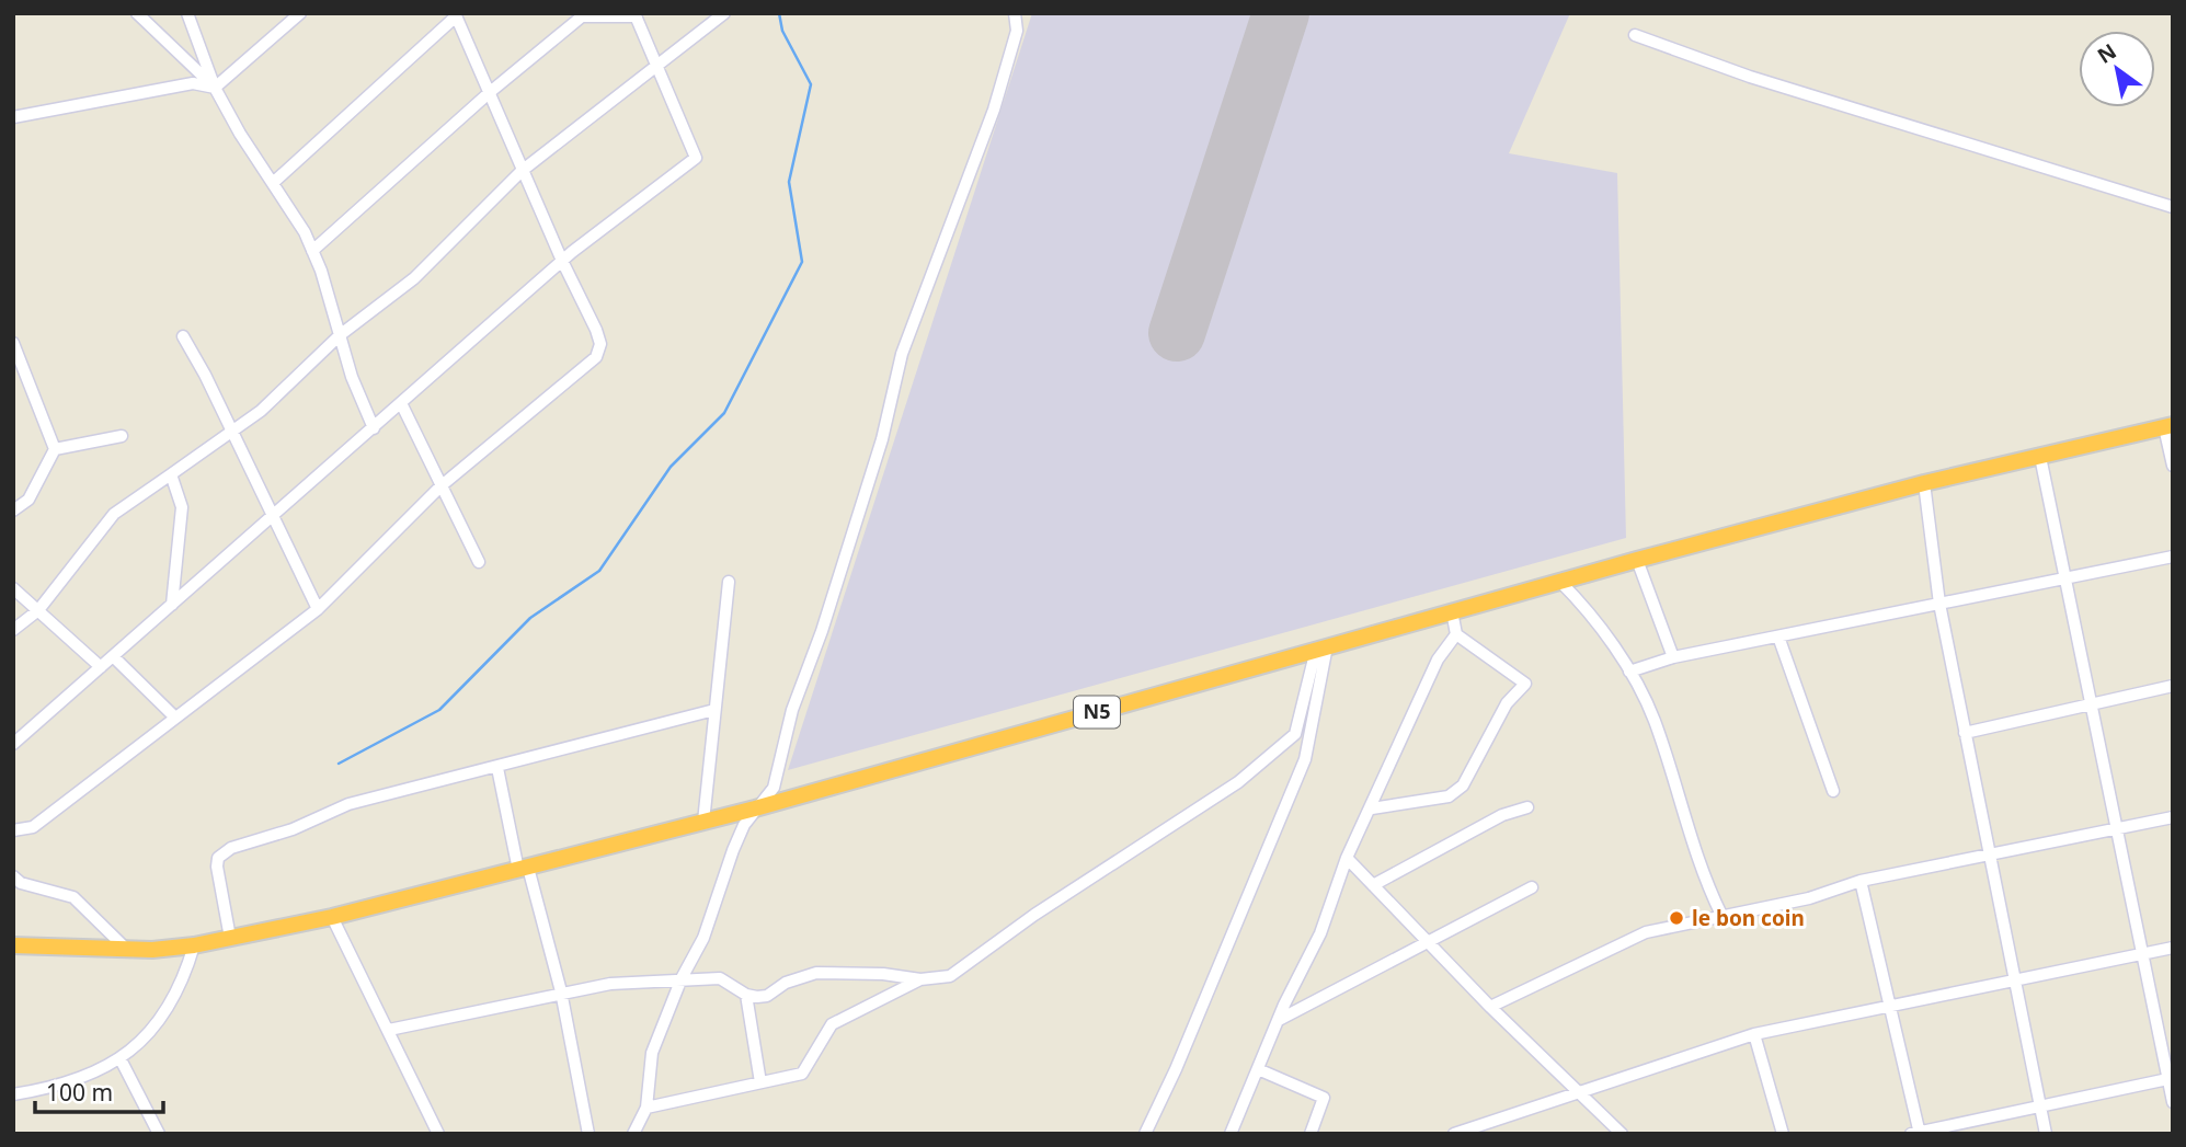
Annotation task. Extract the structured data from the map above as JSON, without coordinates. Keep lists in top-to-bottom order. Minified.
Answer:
{"streets":{"highway":["N5"]},"places":["le bon coin"],"scale_bar":"100 m","north":"top left"}
